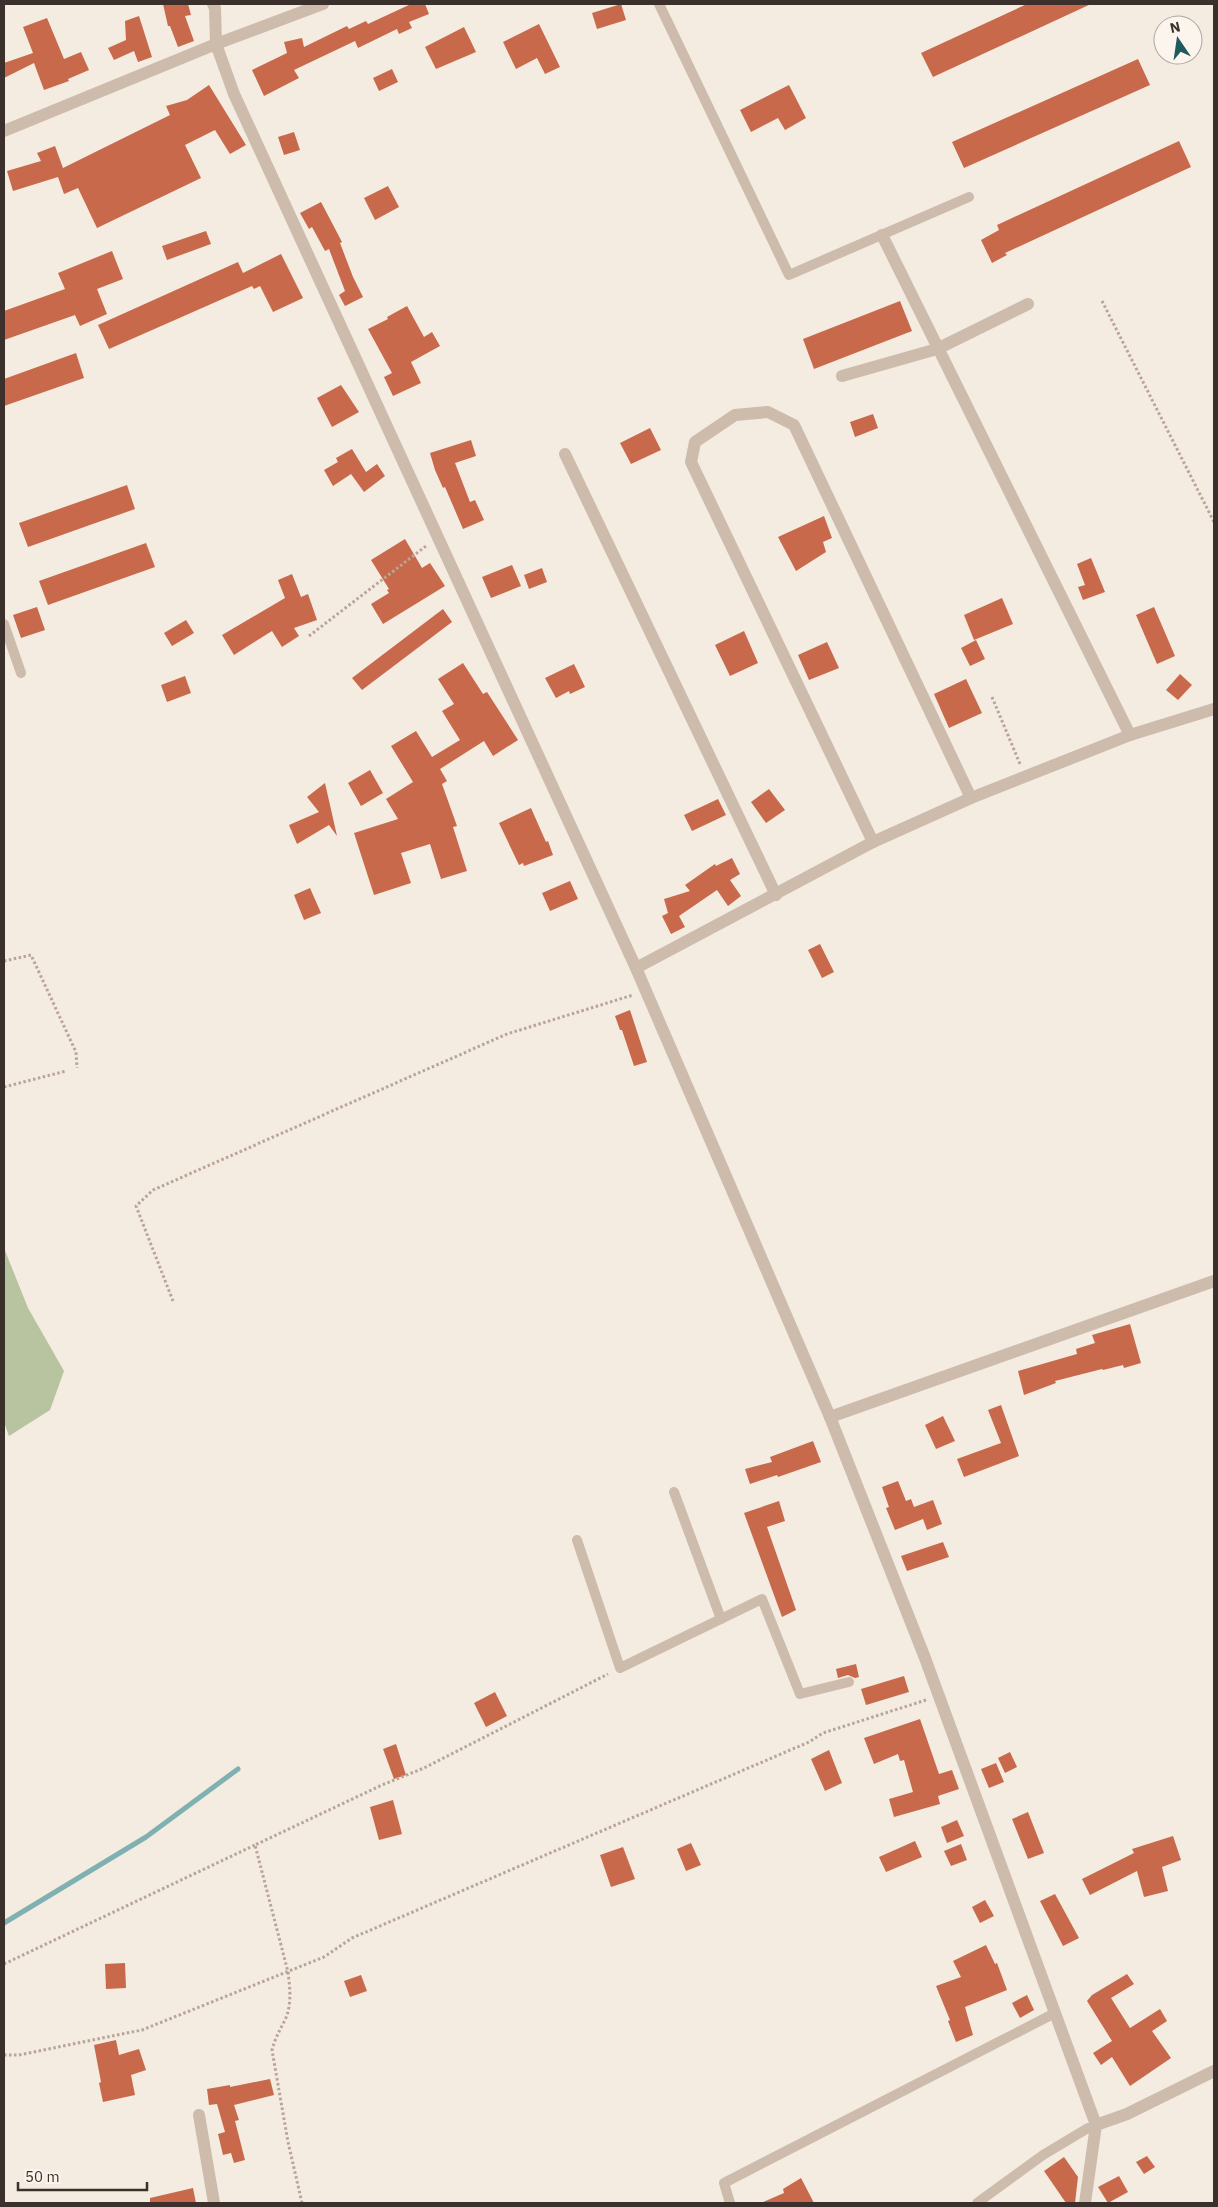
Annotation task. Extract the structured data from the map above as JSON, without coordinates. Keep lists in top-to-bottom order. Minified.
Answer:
{"scale_bar":"50 m","north":"top"}
